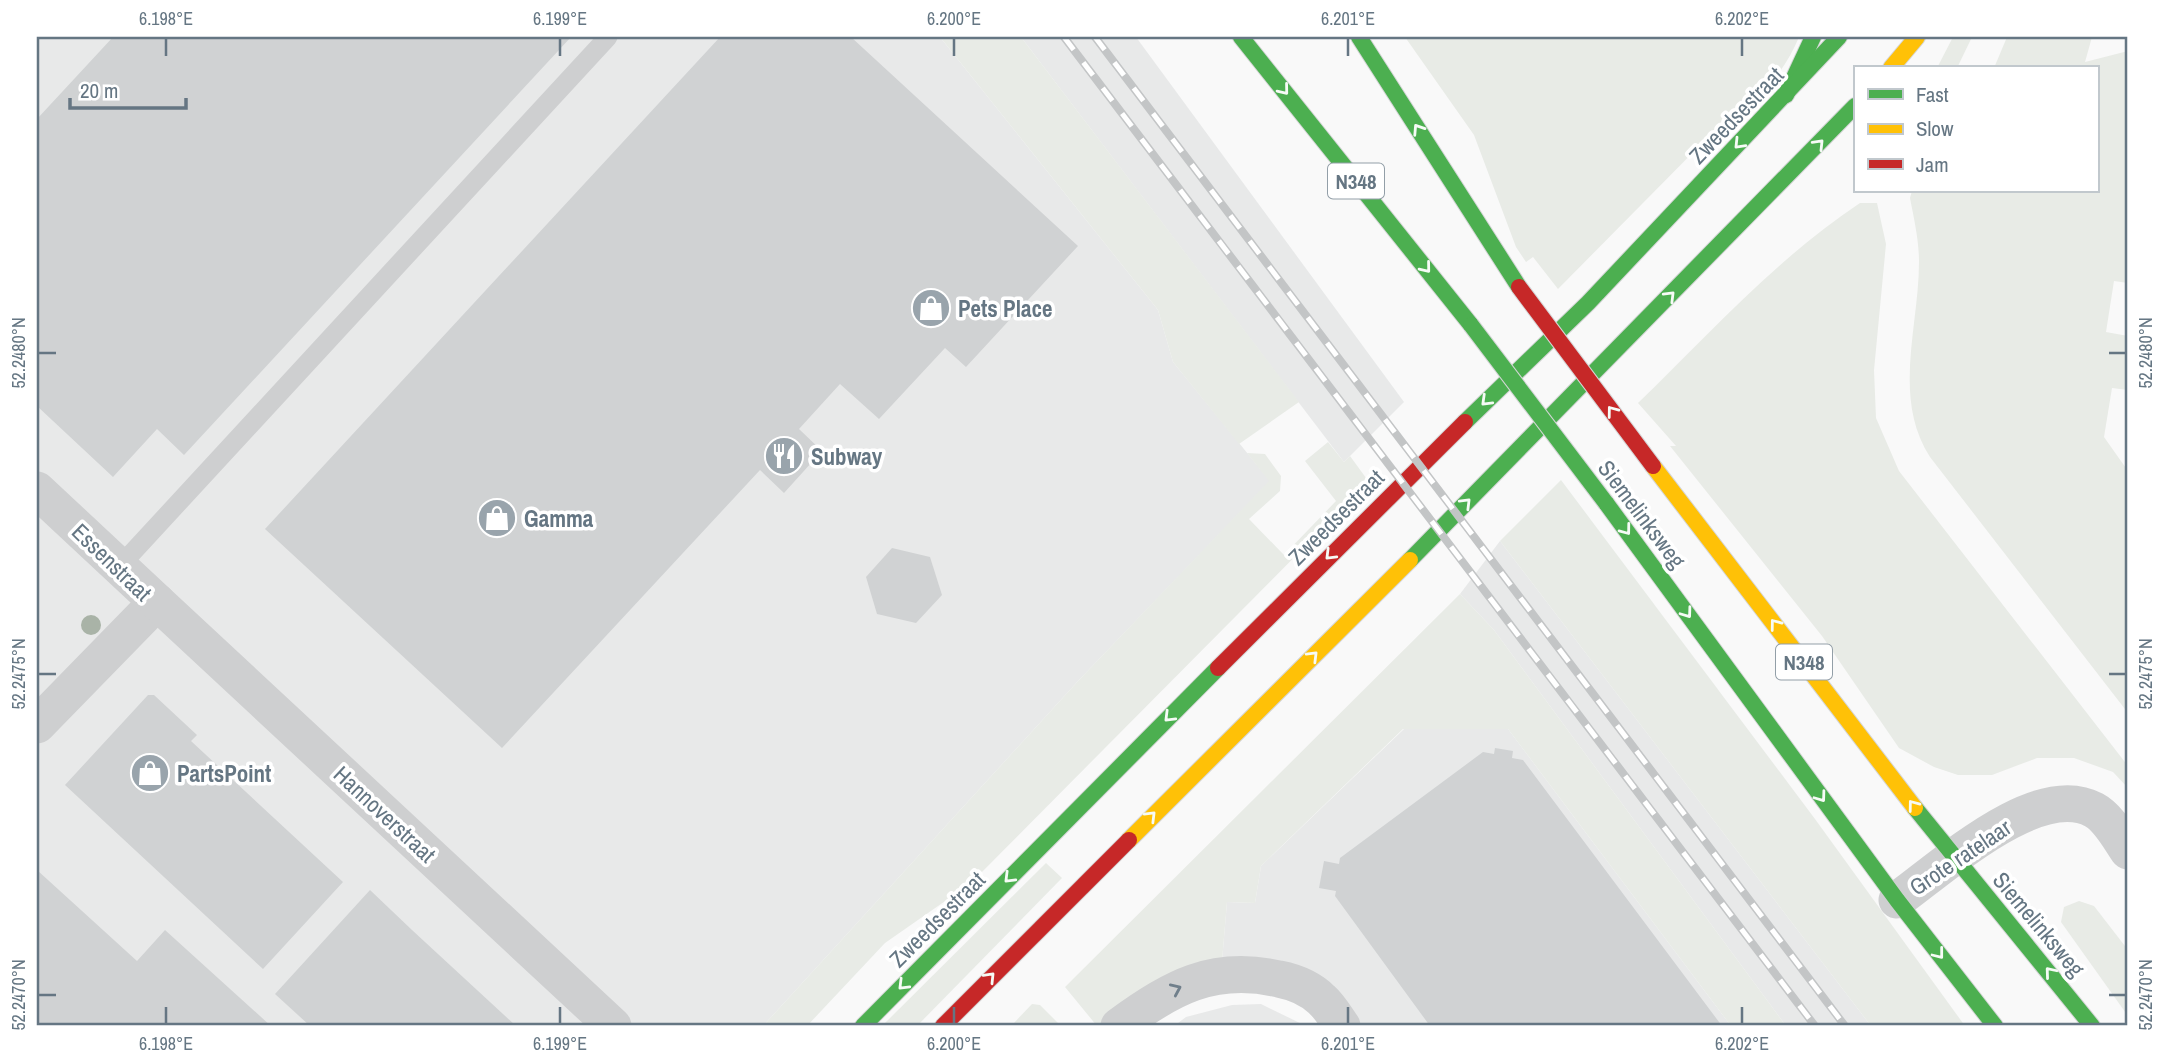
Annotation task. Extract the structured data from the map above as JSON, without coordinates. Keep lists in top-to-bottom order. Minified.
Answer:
{"streets":{"street":["Zweedsestraat","N348","Siemelinksweg","Essenstraat","Hannoverstraat","Grote ratelaar"]},"crossings":[["Siemelinksweg","Grote ratelaar"],["Essenstraat","Hannoverstraat"]],"places":{"shop":["Pets Place","Gamma","PartsPoint"],"restaurant":["Subway"]},"legend":["Fast","Slow","Jam"],"scale_bar":"20 m","coordinates":["6.198°E","6.199°E","6.200°E","6.201°E","6.202°E","52.2480°N","52.2475°N","52.2470°N"]}
